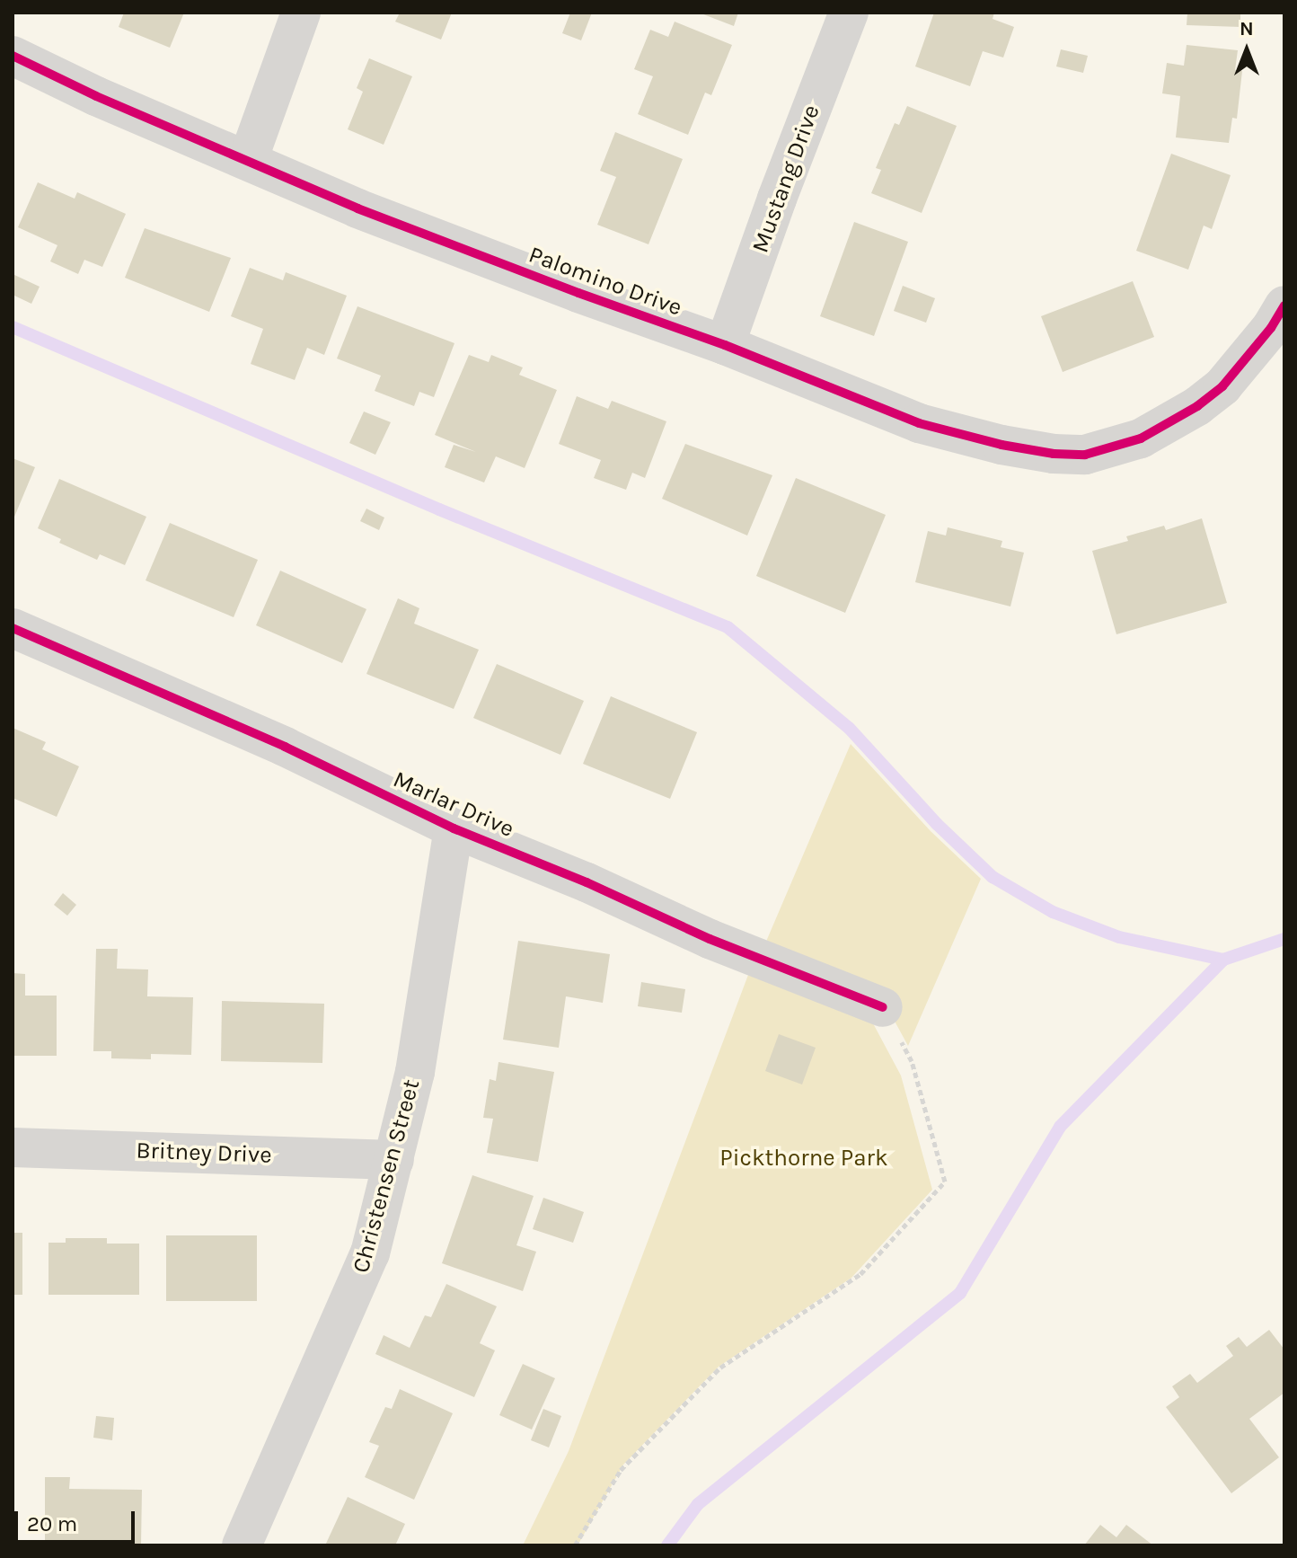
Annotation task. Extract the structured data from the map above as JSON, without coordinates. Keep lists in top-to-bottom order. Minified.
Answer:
{"streets":{"street":["Mustang Drive","Palomino Drive","Marlar Drive","Britney Drive","Christensen Street"]},"crossings":[["Mustang Drive","Palomino Drive"],["Marlar Drive","Christensen Street"],["Britney Drive","Christensen Street"]],"parks":["Pickthorne Park"],"scale_bar":"20 m","north":"top"}
